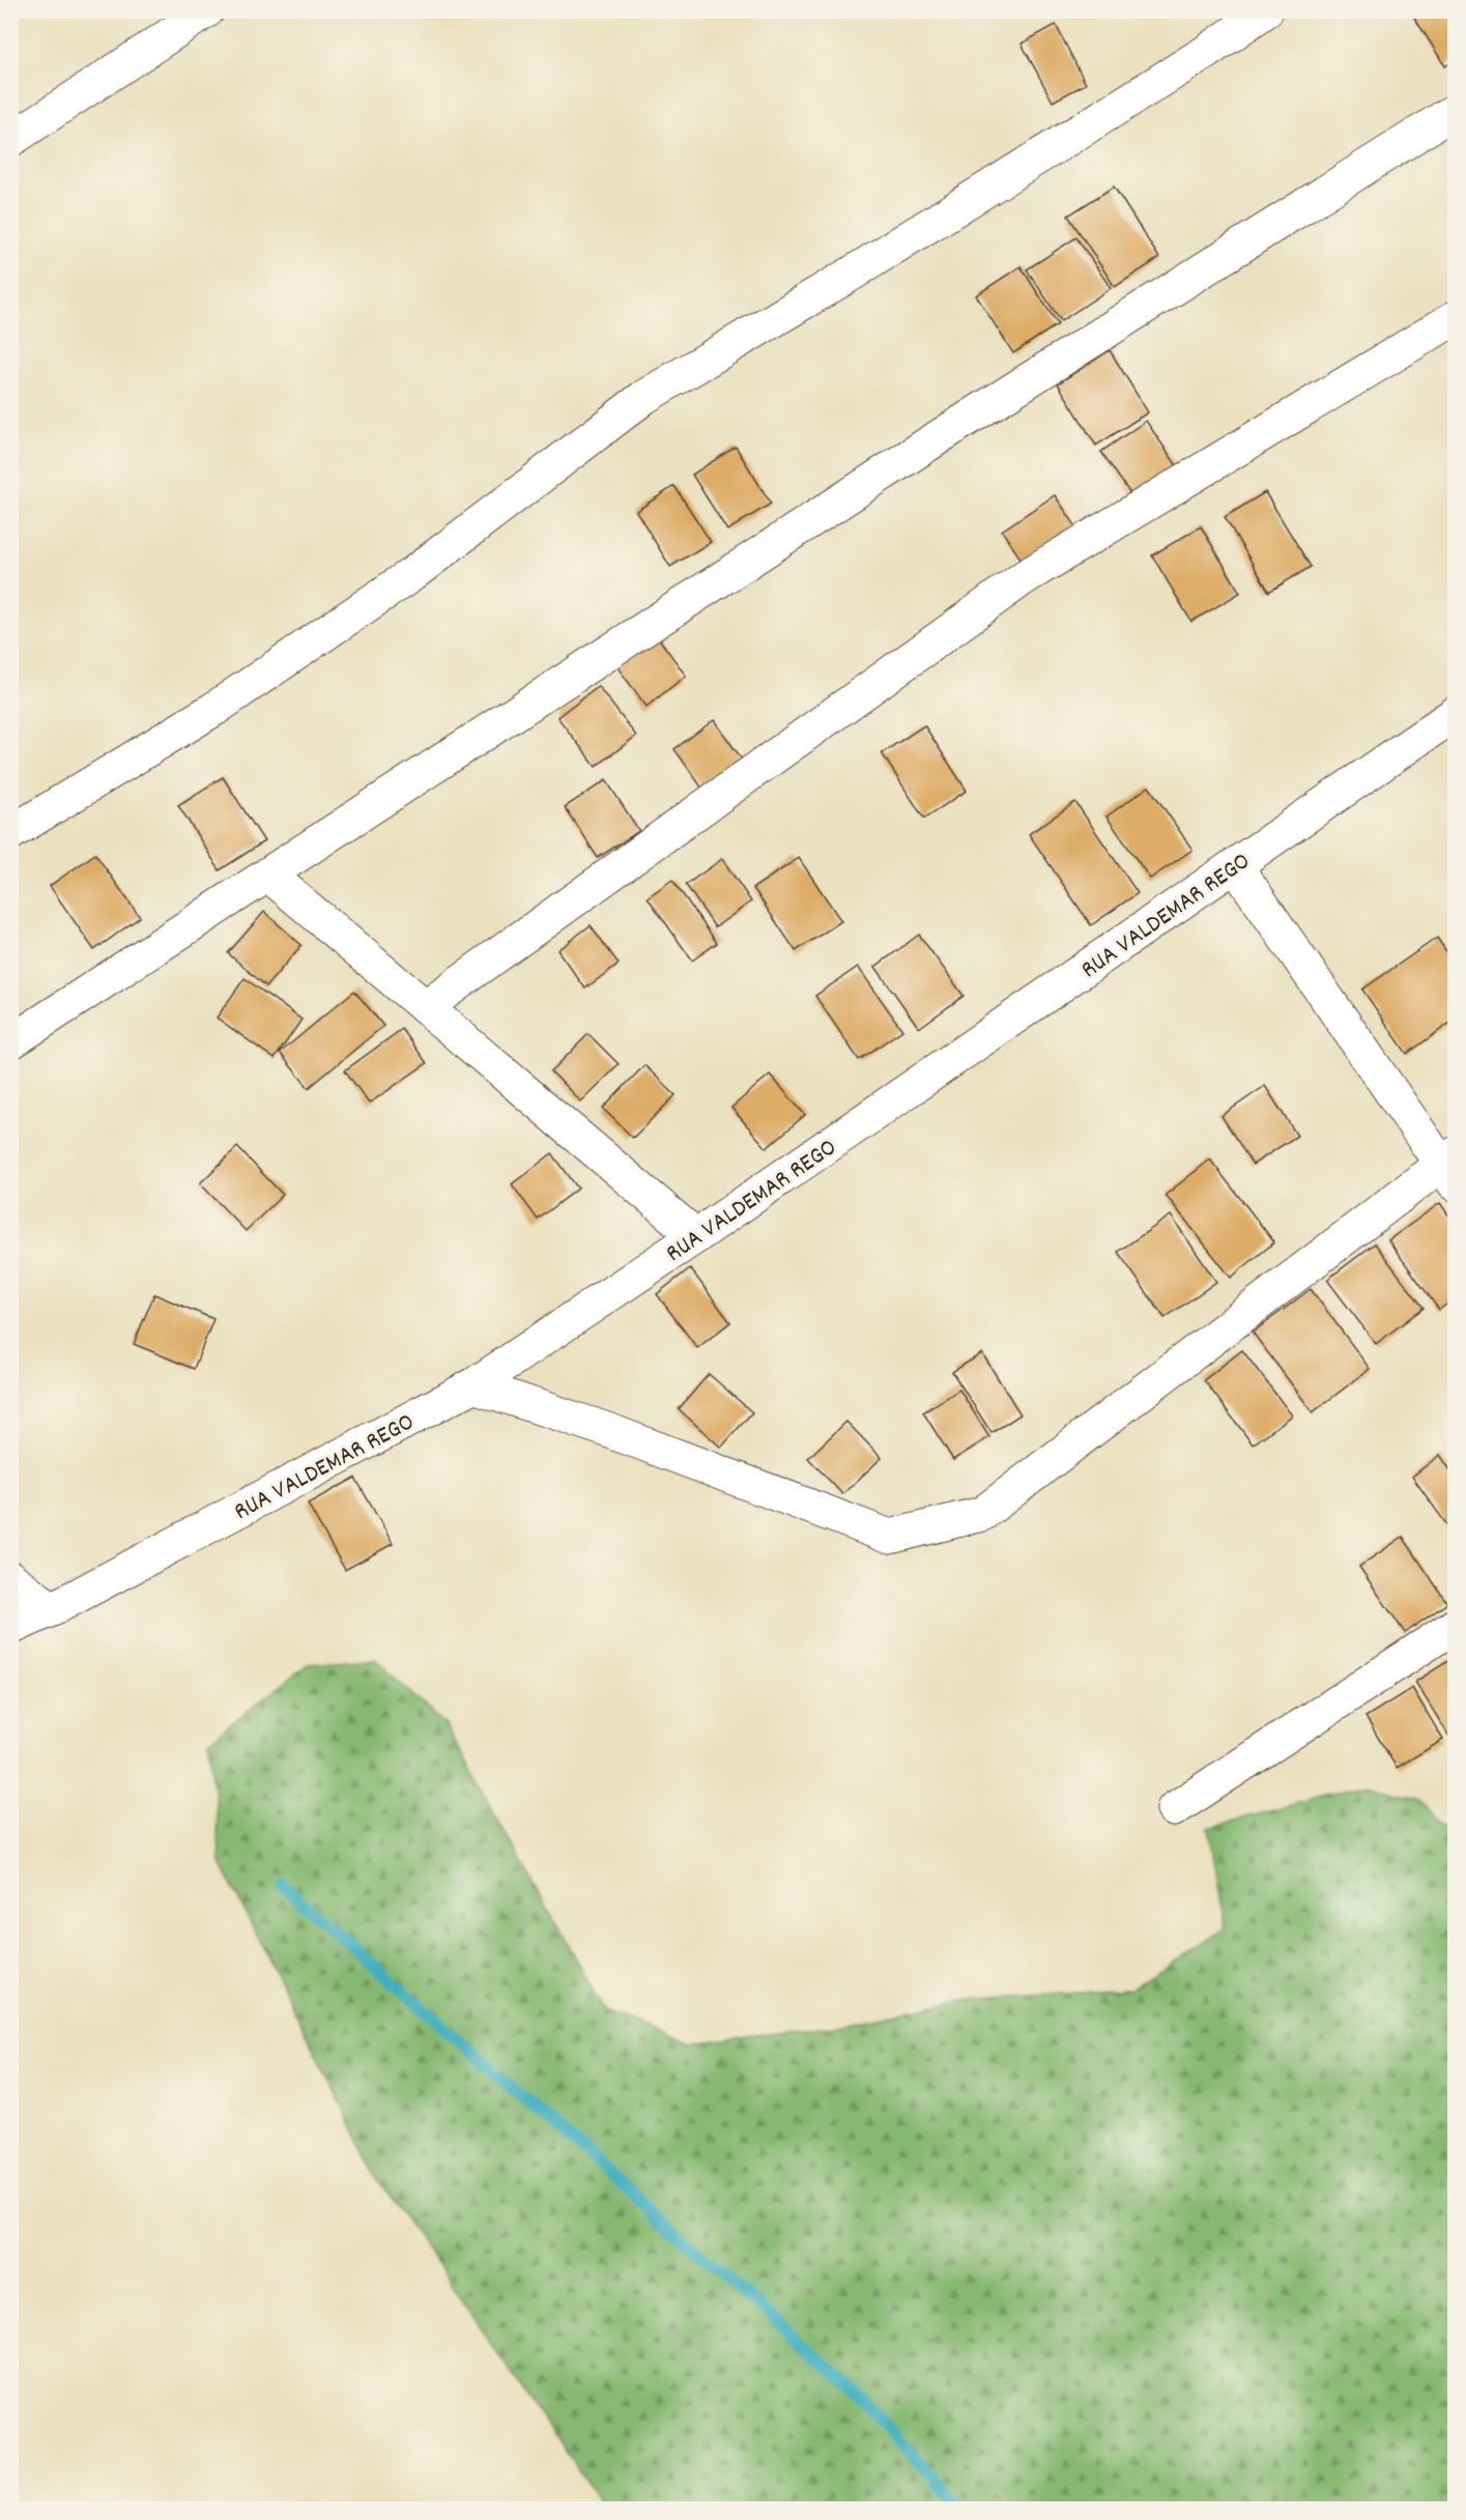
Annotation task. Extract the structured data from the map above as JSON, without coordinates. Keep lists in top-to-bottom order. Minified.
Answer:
{"streets":{"street":["RUA VALDEMAR REGO"]}}
